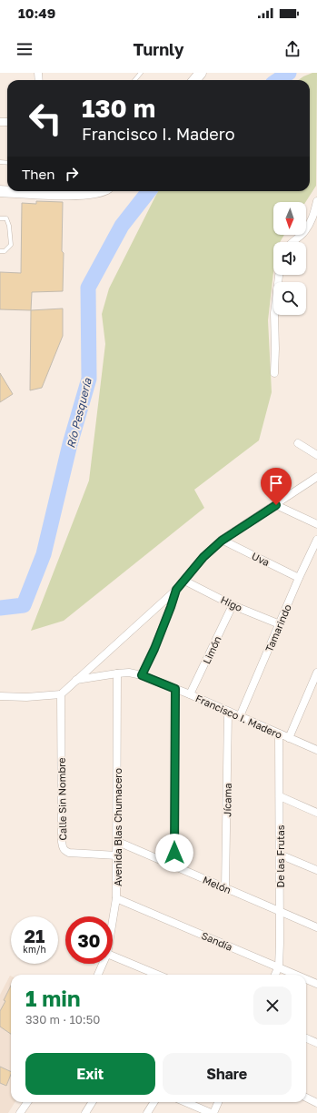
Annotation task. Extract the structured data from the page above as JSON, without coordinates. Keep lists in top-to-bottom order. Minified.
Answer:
{"streets":{"street":["Uva","Higo","Tamarindo","Limón","Francisco I. Madero","Calle Sin Nombre","Jícama","Avenida Blas Chumacero","De las Frutas","Melón","Sandía"]},"crossings":[["Uva","Tamarindo"],["Higo","Tamarindo"],["Higo","Limón"],["Tamarindo","Francisco I. Madero"],["Limón","Francisco I. Madero"],["Francisco I. Madero","Jícama"],["Francisco I. Madero","Avenida Blas Chumacero"],["Francisco I. Madero","De las Frutas"],["Calle Sin Nombre","Avenida Blas Chumacero"],["Jícama","Melón"],["Avenida Blas Chumacero","Melón"],["Avenida Blas Chumacero","Sandía"],["De las Frutas","Melón"],["De las Frutas","Sandía"]],"water":["Río Pesquería"],"north":"bottom","page":{"status":"10:49","header":"Turnly","turn":["130 m","Francisco I. Madero"],"then":"Then","speed":"21 km/h","limit":"30","heading":["1 min","330 m · 10:50"],"buttons":["Exit","Share"]}}
